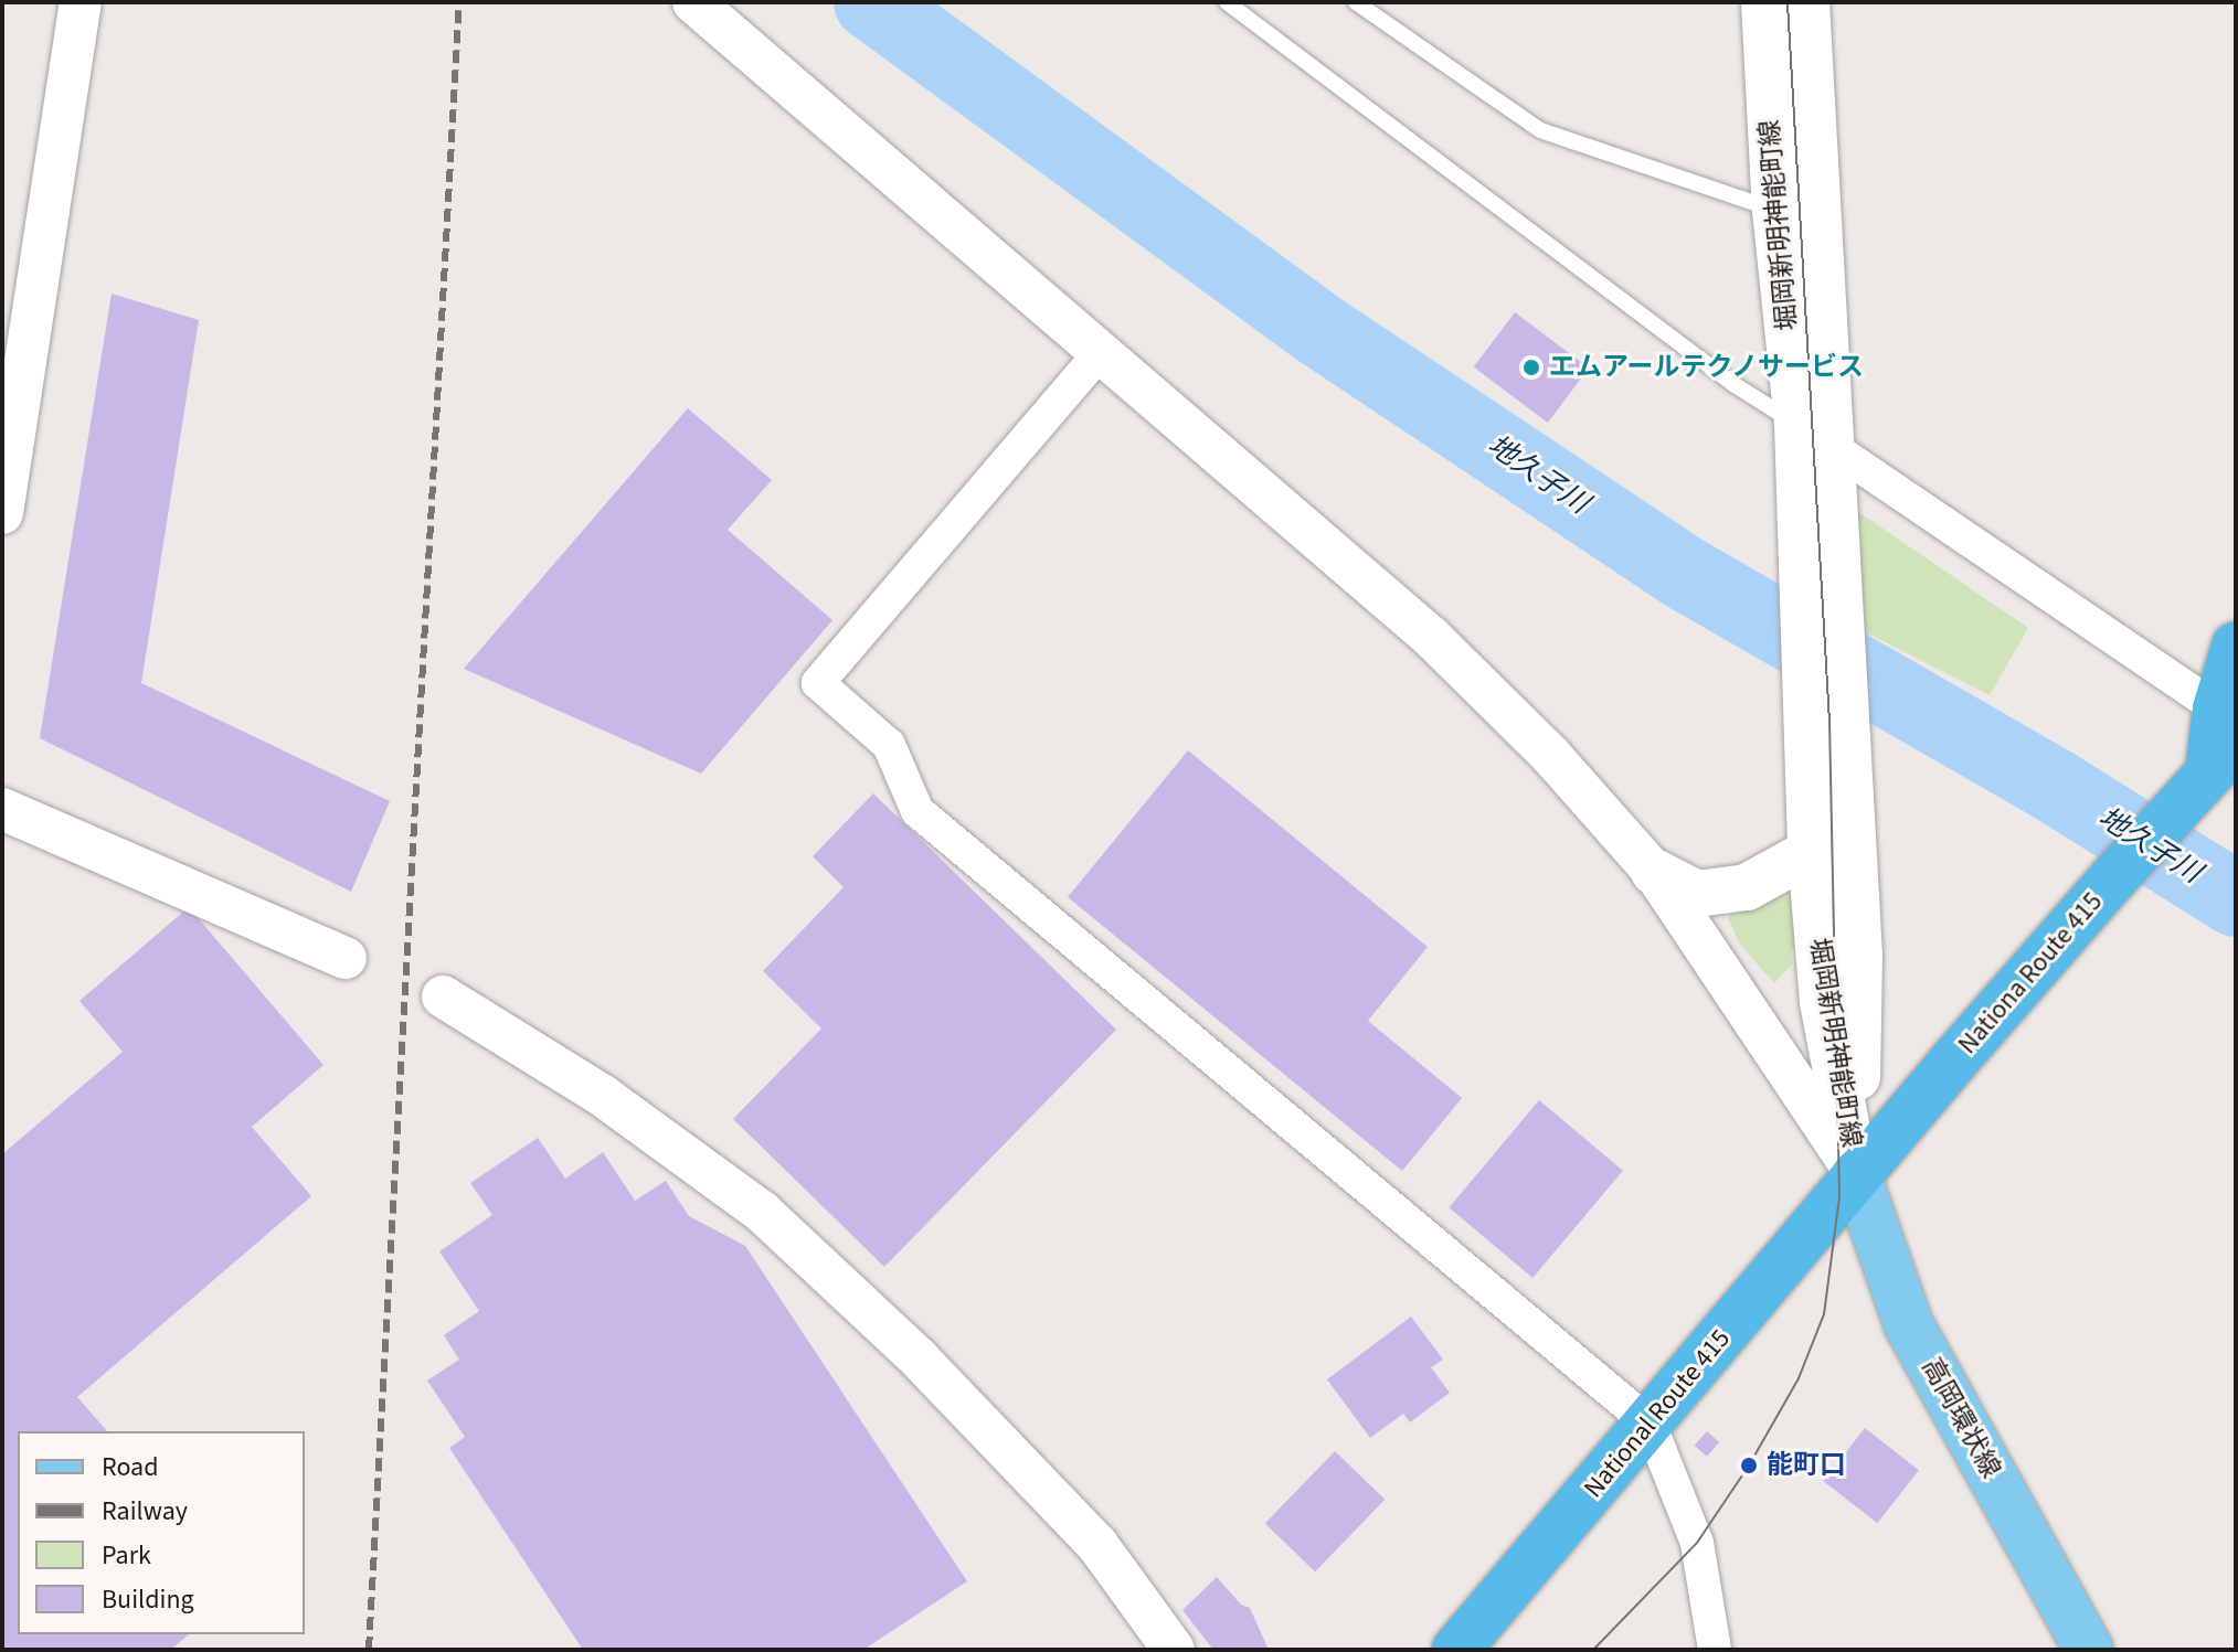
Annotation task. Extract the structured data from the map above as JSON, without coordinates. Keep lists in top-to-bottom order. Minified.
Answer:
{"streets":{"highway":["Nationa Route 415","National Route 415"],"main road":["堀岡新明神能町線","高岡環状線"]},"crossings":[["堀岡新明神能町線","Nationa Route 415"],["堀岡新明神能町線","National Route 415"],["堀岡新明神能町線","高岡環状線"],["Nationa Route 415","National Route 415"],["Nationa Route 415","高岡環状線"],["National Route 415","高岡環状線"]],"water":["地久子川"],"places":["エムアールテクノサービス","能町口"],"legend":["Road","Railway","Park","Building"]}
